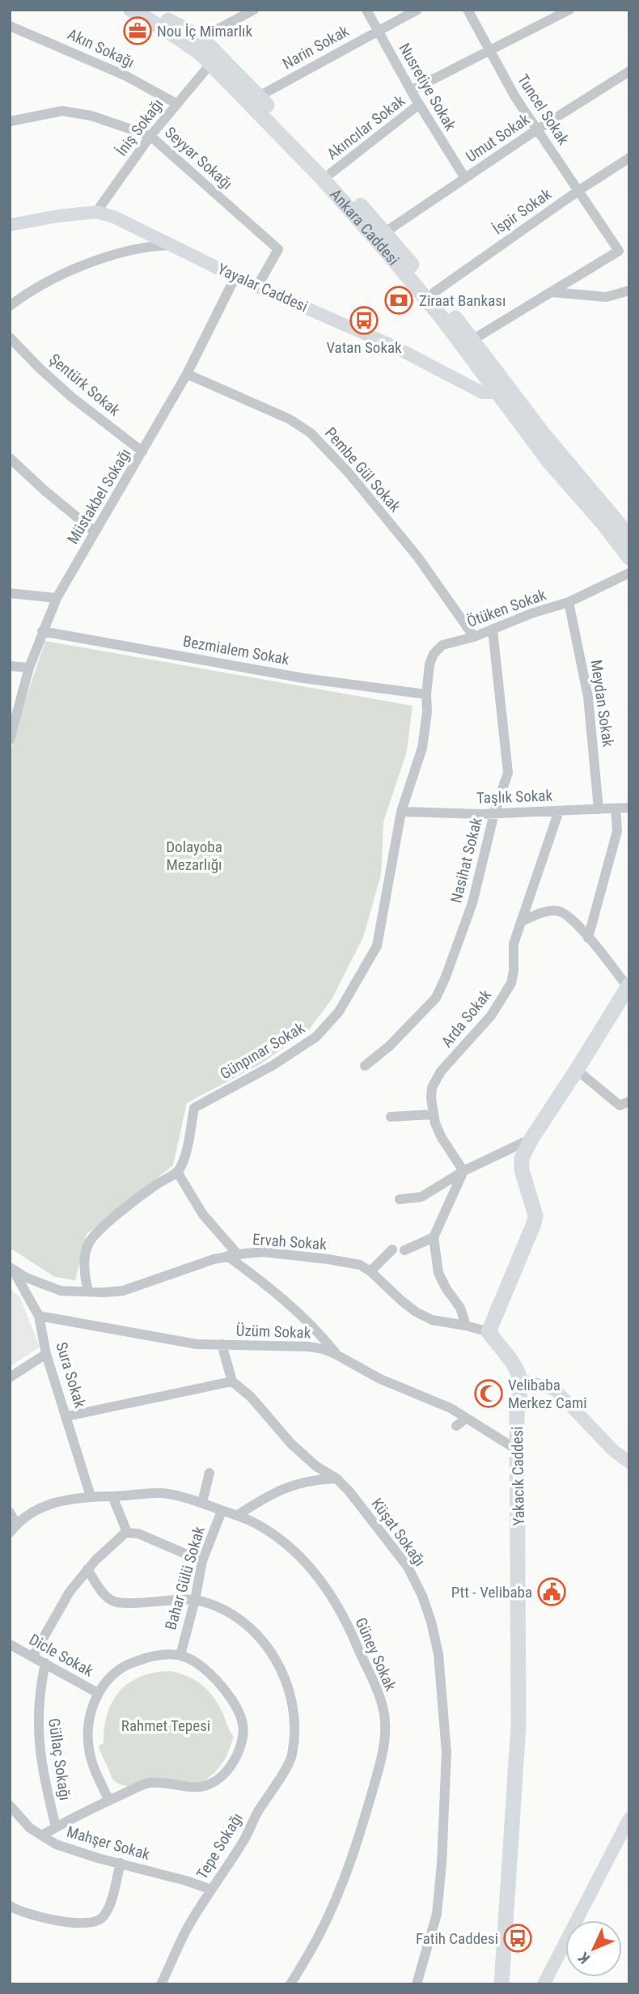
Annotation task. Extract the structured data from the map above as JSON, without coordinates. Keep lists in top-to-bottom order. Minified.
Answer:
{"streets":{"main road":["Ankara Caddesi","Yakacık Caddesi"],"street":["Narin Sokak","Akın Sokağı","Nusretiye Sokak","Tuncel Sokak","İniş Sokağı","Akıncılar Sokak","Umut Sokak","Seyyar Sokağı","İspir Sokak","Yayalar Caddesi","Şentürk Sokak","Pembe Gül Sokak","Müstakbel Sokağı","Ötüken Sokak","Bezmialem Sokak","Meydan Sokak","Taşlık Sokak","Nasihat Sokak","Arda Sokak","Günpınar Sokak","Ervah Sokak","Üzüm Sokak","Sura Sokak","Küşat Sokağı","Bahar Gülü Sokak","Güney Sokak","Dicle Sokak","Güllaç Sokağı","Mahşer Sokak","Tepe Sokağı"]},"crossings":[["Narin Sokak","Nusretiye Sokak"],["Narin Sokak","Ankara Caddesi"],["Akın Sokağı","İniş Sokağı"],["Nusretiye Sokak","Akıncılar Sokak"],["Nusretiye Sokak","Umut Sokak"],["Tuncel Sokak","Akıncılar Sokak"],["Tuncel Sokak","Umut Sokak"],["Tuncel Sokak","İspir Sokak"],["İniş Sokağı","Seyyar Sokağı"],["İniş Sokağı","Ankara Caddesi"],["İniş Sokağı","Yayalar Caddesi"],["Akıncılar Sokak","Ankara Caddesi"],["Umut Sokak","Ankara Caddesi"],["Seyyar Sokağı","Yayalar Caddesi"],["İspir Sokak","Ankara Caddesi"],["Ankara Caddesi","Yayalar Caddesi"],["Yayalar Caddesi","Müstakbel Sokağı"],["Şentürk Sokak","Müstakbel Sokağı"],["Pembe Gül Sokak","Müstakbel Sokağı"],["Pembe Gül Sokak","Ötüken Sokak"],["Müstakbel Sokağı","Bezmialem Sokak"],["Ötüken Sokak","Bezmialem Sokak"],["Ötüken Sokak","Meydan Sokak"],["Ötüken Sokak","Nasihat Sokak"],["Ötüken Sokak","Günpınar Sokak"],["Bezmialem Sokak","Günpınar Sokak"],["Meydan Sokak","Taşlık Sokak"],["Taşlık Sokak","Nasihat Sokak"],["Taşlık Sokak","Arda Sokak"],["Taşlık Sokak","Günpınar Sokak"],["Ervah Sokak","Sura Sokak"],["Üzüm Sokak","Sura Sokak"],["Üzüm Sokak","Yakacık Caddesi"],["Sura Sokak","Güney Sokak"],["Bahar Gülü Sokak","Güney Sokak"],["Bahar Gülü Sokak","Dicle Sokak"],["Bahar Gülü Sokak","Tepe Sokağı"],["Dicle Sokak","Güllaç Sokağı"],["Mahşer Sokak","Tepe Sokağı"]],"parks":["Dolayoba Mezarlığı","Rahmet Tepesi"],"places":{"office":["Nou İç Mimarlık"],"bank":["Ziraat Bankası"],"bus stop":["Vatan Sokak","Fatih Caddesi"],"mosque":["Velibaba Merkez Cami"],"public building":["Ptt - Velibaba"]},"north":"bottom left"}
